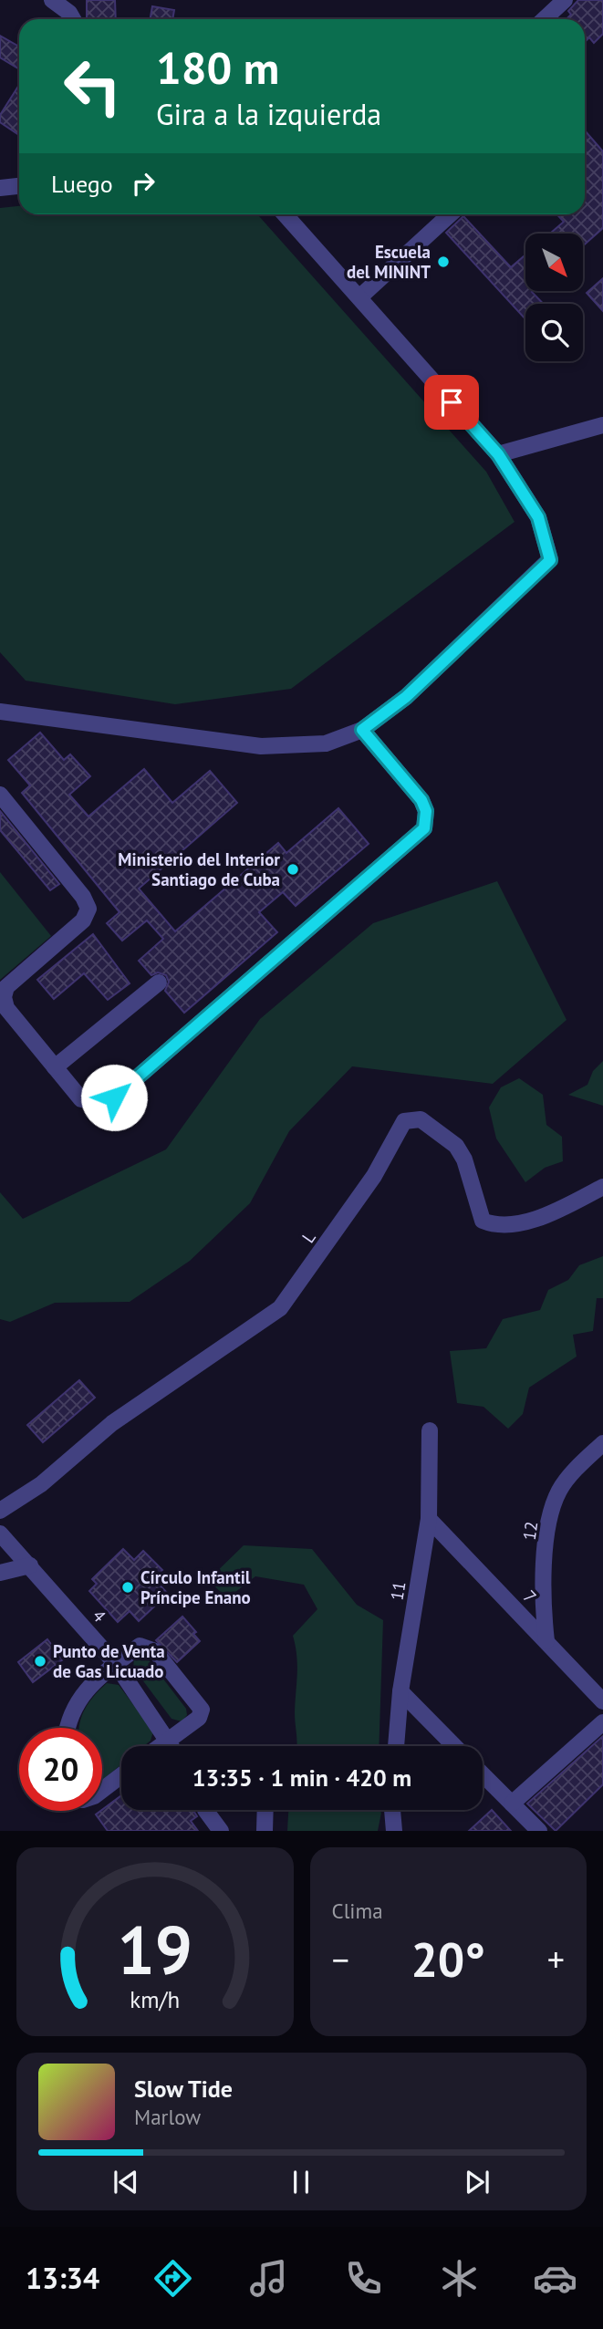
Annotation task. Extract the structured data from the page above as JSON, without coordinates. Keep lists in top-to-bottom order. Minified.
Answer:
{"streets":{"street":["L","12","11","7","4"]},"crossings":[["12","7"],["11","7"]],"places":["Escuela del MININT","Ministerio del Interior Santiago de Cuba","Círculo Infantil Príncipe Enano","Punto de Venta de Gas Licuado"],"north":"bottom right","page":{"turn":["180 m","Gira a la izquierda"],"then":"Luego","limit":"20","trip":"13:35 · 1 min · 420 m","tile":"Clima","heat":["−","20°","+"],"song":["Slow Tide","Marlow"],"tabs":"13:34","gauge":["19","km/h"]}}
